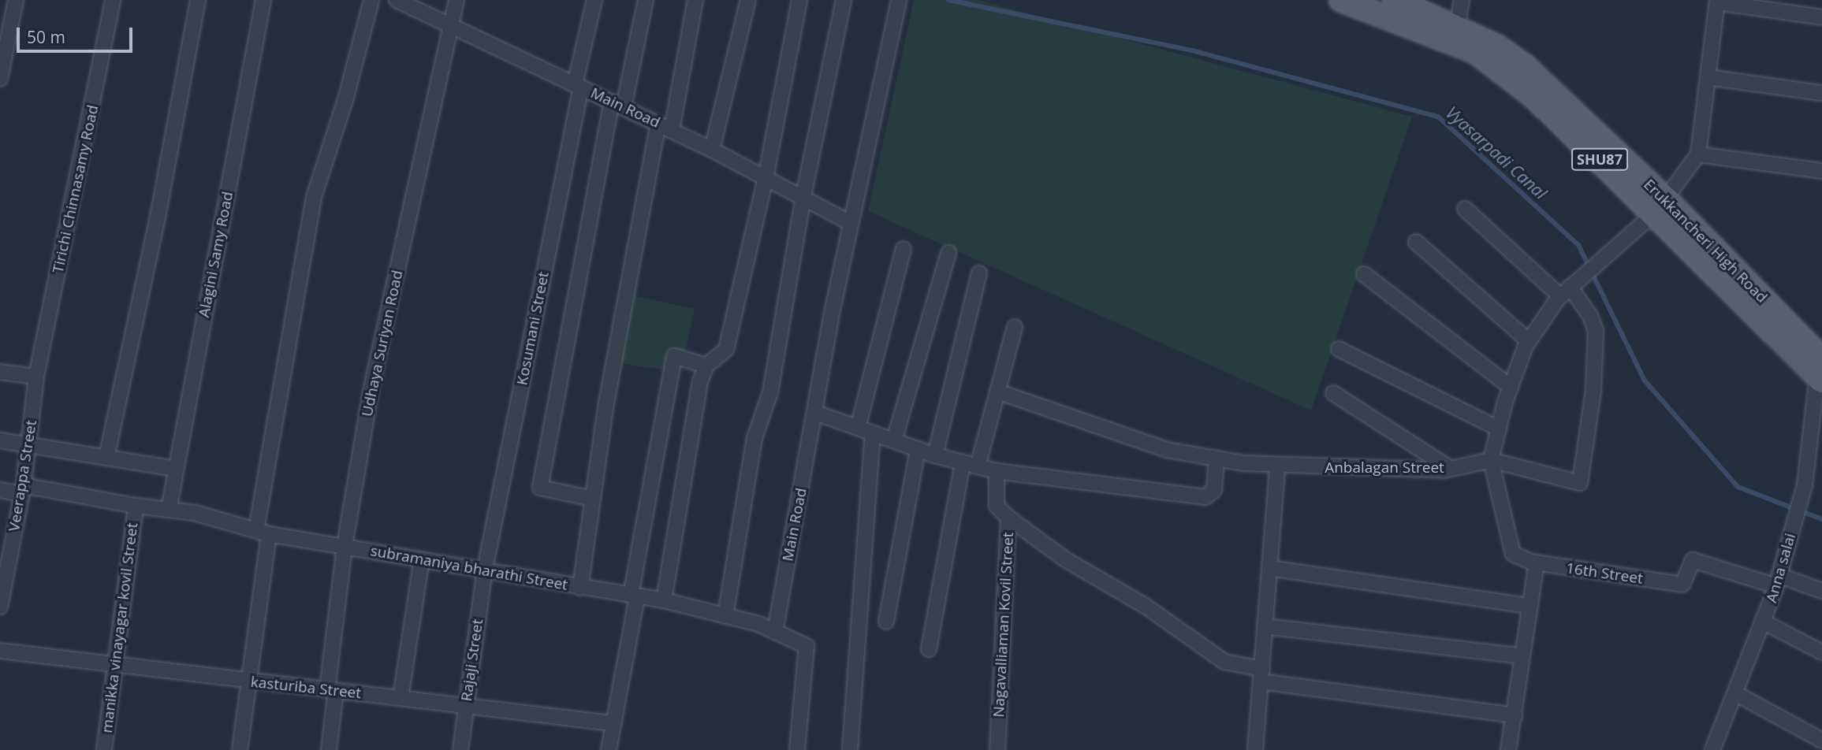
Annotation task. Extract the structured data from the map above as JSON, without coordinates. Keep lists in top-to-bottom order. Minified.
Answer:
{"streets":{"main road":["SHU87","Erukkancheri High Road"],"street":["Main Road","Tirichi Chinnasamy Road","Alagini Samy Road","Kosumani Street","Udhaya Suriyan Road","Anbalagan Street","Veerappa Street","subramaniya bharathi Street","Anna salai","16th Street","Nagavalliaman Kovil Street","manikka vinayagar kovil Street","Rajaji Street","kasturiba Street"]},"crossings":[["Main Road","Kosumani Street"],["Main Road","Udhaya Suriyan Road"],["Main Road","subramaniya bharathi Street"],["SHU87","Erukkancheri High Road"],["Tirichi Chinnasamy Road","Veerappa Street"],["Erukkancheri High Road","Anna salai"],["Alagini Samy Road","subramaniya bharathi Street"],["Kosumani Street","subramaniya bharathi Street"],["Kosumani Street","Rajaji Street"],["Udhaya Suriyan Road","subramaniya bharathi Street"],["Udhaya Suriyan Road","kasturiba Street"],["Anbalagan Street","16th Street"],["Veerappa Street","subramaniya bharathi Street"],["subramaniya bharathi Street","manikka vinayagar kovil Street"],["subramaniya bharathi Street","Rajaji Street"],["Anna salai","16th Street"],["manikka vinayagar kovil Street","kasturiba Street"],["Rajaji Street","kasturiba Street"]],"water":["Vyasarpadi Canal"],"scale_bar":"50 m"}
